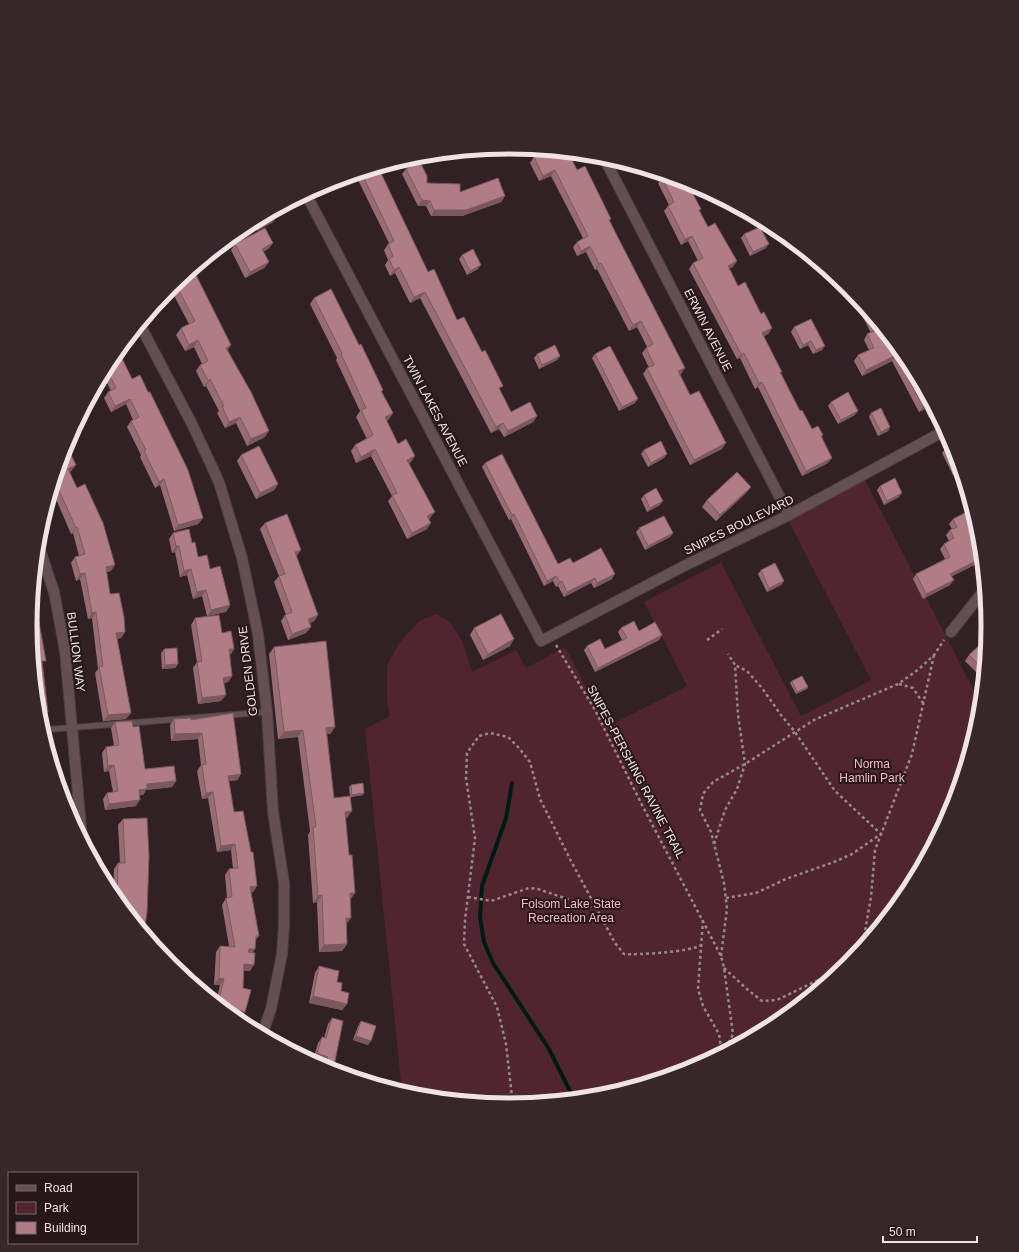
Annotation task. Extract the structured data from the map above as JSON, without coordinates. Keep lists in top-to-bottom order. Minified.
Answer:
{"streets":{"street":["ERWIN AVENUE","TWIN LAKES AVENUE","SNIPES BOULEVARD","BULLION WAY","GOLDEN DRIVE"],"path":["SNIPES-PERSHING RAVINE TRAIL"]},"crossings":[["ERWIN AVENUE","SNIPES BOULEVARD"],["TWIN LAKES AVENUE","SNIPES BOULEVARD"],["TWIN LAKES AVENUE","SNIPES-PERSHING RAVINE TRAIL"],["SNIPES BOULEVARD","SNIPES-PERSHING RAVINE TRAIL"]],"parks":["Norma Hamlin Park","Folsom Lake State Recreation Area"],"legend":["Road","Park","Building"],"scale_bar":"50 m"}
